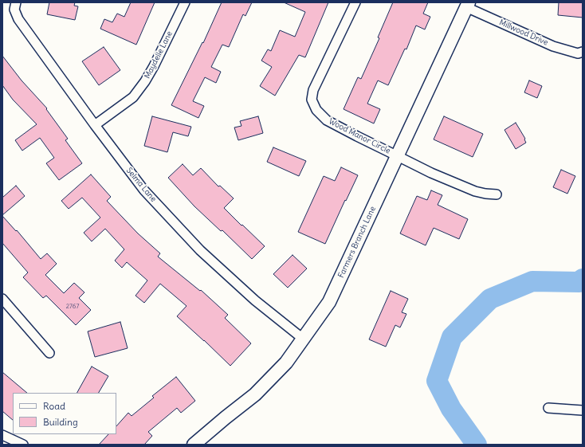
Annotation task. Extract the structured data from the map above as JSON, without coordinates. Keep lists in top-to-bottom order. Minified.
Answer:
{"streets":{"street":["Millwood Drive","Maydelle Lane","Wood Manor Circle","Selma Lane","Farmers Branch Lane"]},"crossings":[["Millwood Drive","Farmers Branch Lane"],["Maydelle Lane","Selma Lane"],["Wood Manor Circle","Farmers Branch Lane"],["Selma Lane","Farmers Branch Lane"]],"house_numbers":["2767"],"legend":["Road","Building"]}
